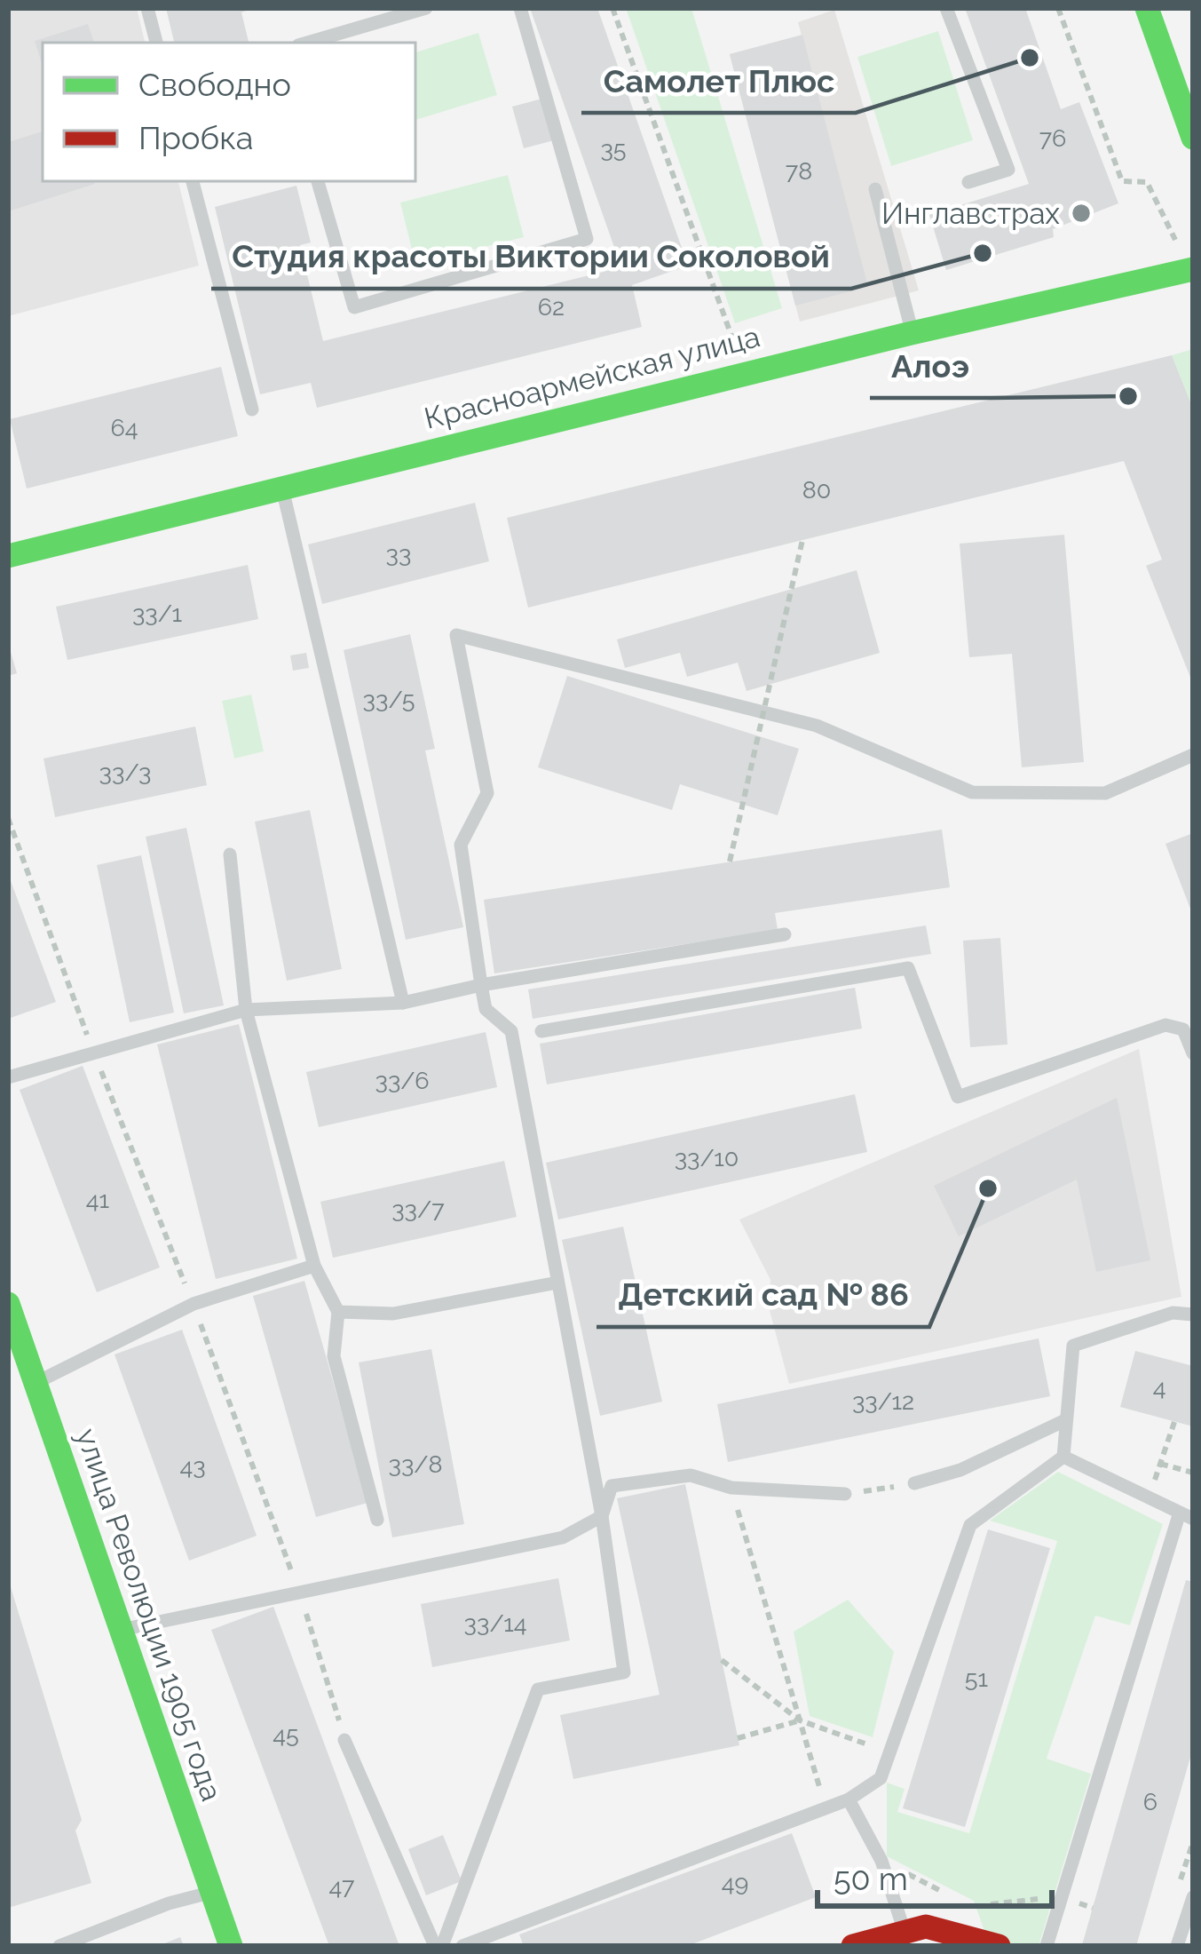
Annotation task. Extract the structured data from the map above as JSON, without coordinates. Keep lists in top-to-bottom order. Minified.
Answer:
{"streets":{"street":["Красноармейская улица","улица Революции 1905 года"]},"places":["Самолет Плюс","Инглавстрах","Студия красоты Виктории Соколовой","Алоэ","Детский сад № 86"],"house_numbers":["76","35","78","62","64","80","33","33/1","33/5","33/3","33/6","33/10","41","33/7","4","33/12","33/8","43","33/14","51","45","6","49","47"],"legend":["Свободно","Пробка"],"scale_bar":"50 m"}
